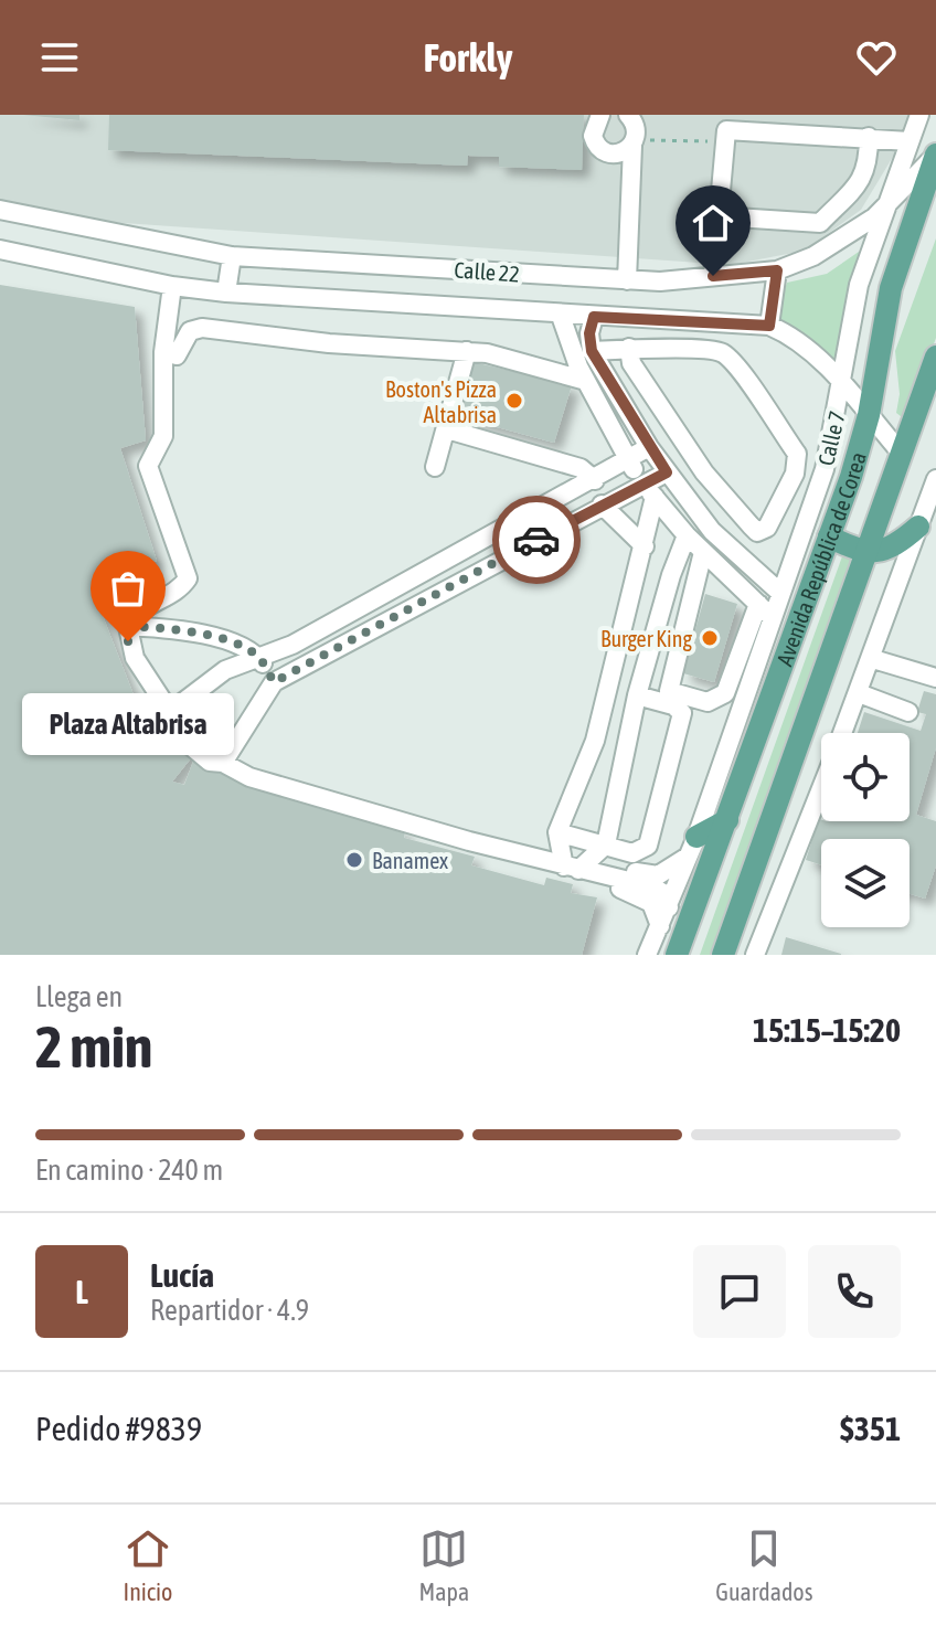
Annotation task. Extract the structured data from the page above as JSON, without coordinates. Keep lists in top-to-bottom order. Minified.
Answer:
{"streets":{"main road":["Avenida República de Corea"],"street":["Calle 22","Calle 7"]},"crossings":[["Calle 22","Calle 7"],["Calle 22","Avenida República de Corea"]],"places":["Boston's Pizza Altabrisa","Burger King","Plaza Altabrisa","Banamex"],"page":{"header":"Forkly","bubble":"Plaza Altabrisa","heading":["2 min","Llega en","15:15–15:20"],"panel":["Lucía","Repartidor · 4.9","Pedido #9839","$351"],"bar":"En camino · 240 m","round":"L","tabs":["Inicio","Mapa","Guardados"]}}
